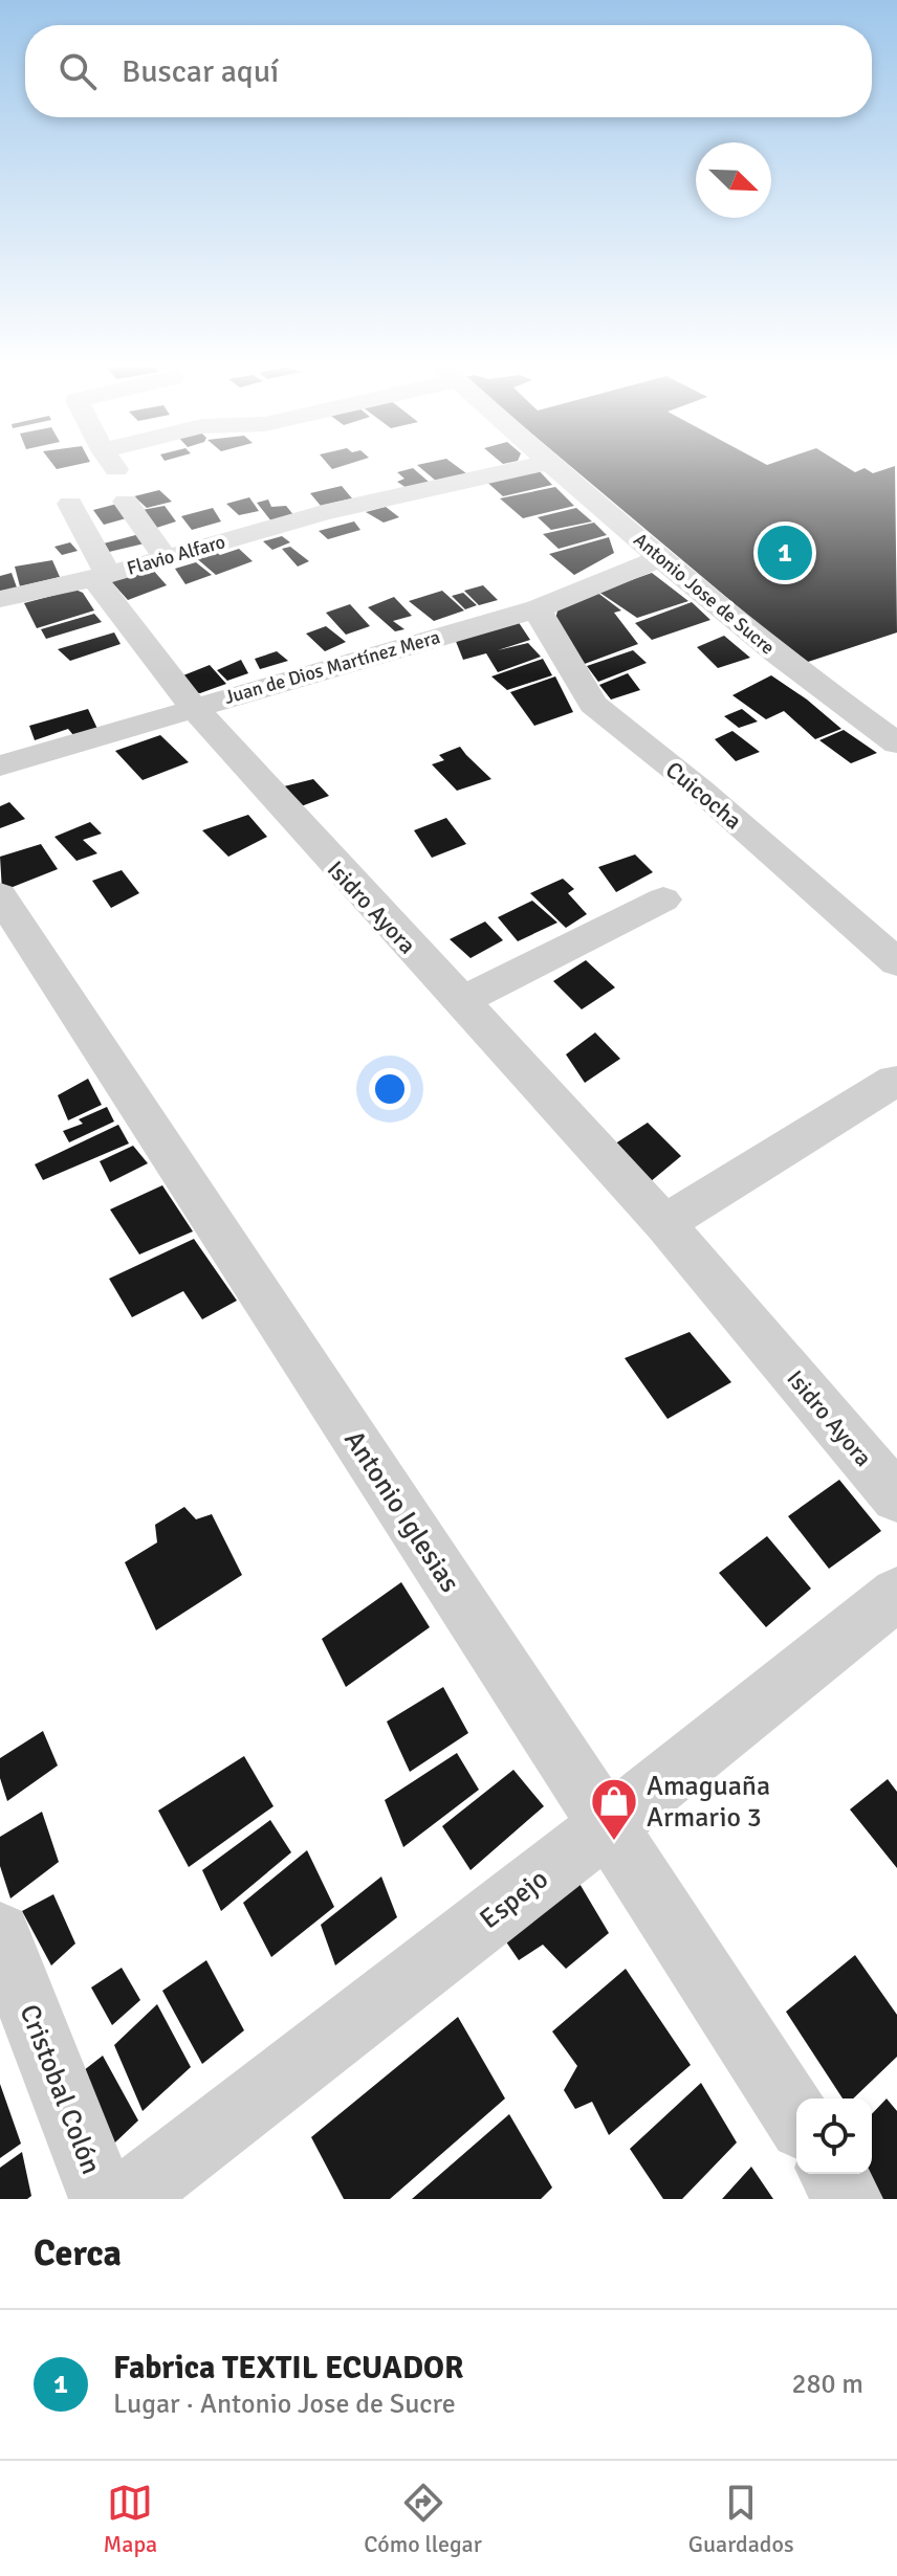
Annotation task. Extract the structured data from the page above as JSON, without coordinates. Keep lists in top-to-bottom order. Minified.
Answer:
{"streets":{"street":["Flavio Alfaro","Antonio Jose de Sucre","Juan de Dios Martínez Mera","Cuicocha","Isidro Ayora","Antonio Iglesias","Espejo","Cristobal Colón"]},"crossings":[["Flavio Alfaro","Isidro Ayora"],["Antonio Jose de Sucre","Juan de Dios Martínez Mera"],["Juan de Dios Martínez Mera","Cuicocha"],["Juan de Dios Martínez Mera","Isidro Ayora"],["Antonio Iglesias","Espejo"]],"places":{"shop":["Amaguaña Armario 3"]},"north":"bottom right","page":{"search":"Buscar aquí","pins":"1","heading":"Cerca","list":[{"mark":"1","name":"Fabrica TEXTIL ECUADOR","note":"Lugar · Antonio Jose de Sucre","value":"280 m"}],"nav":["Mapa","Cómo llegar","Guardados"]}}
